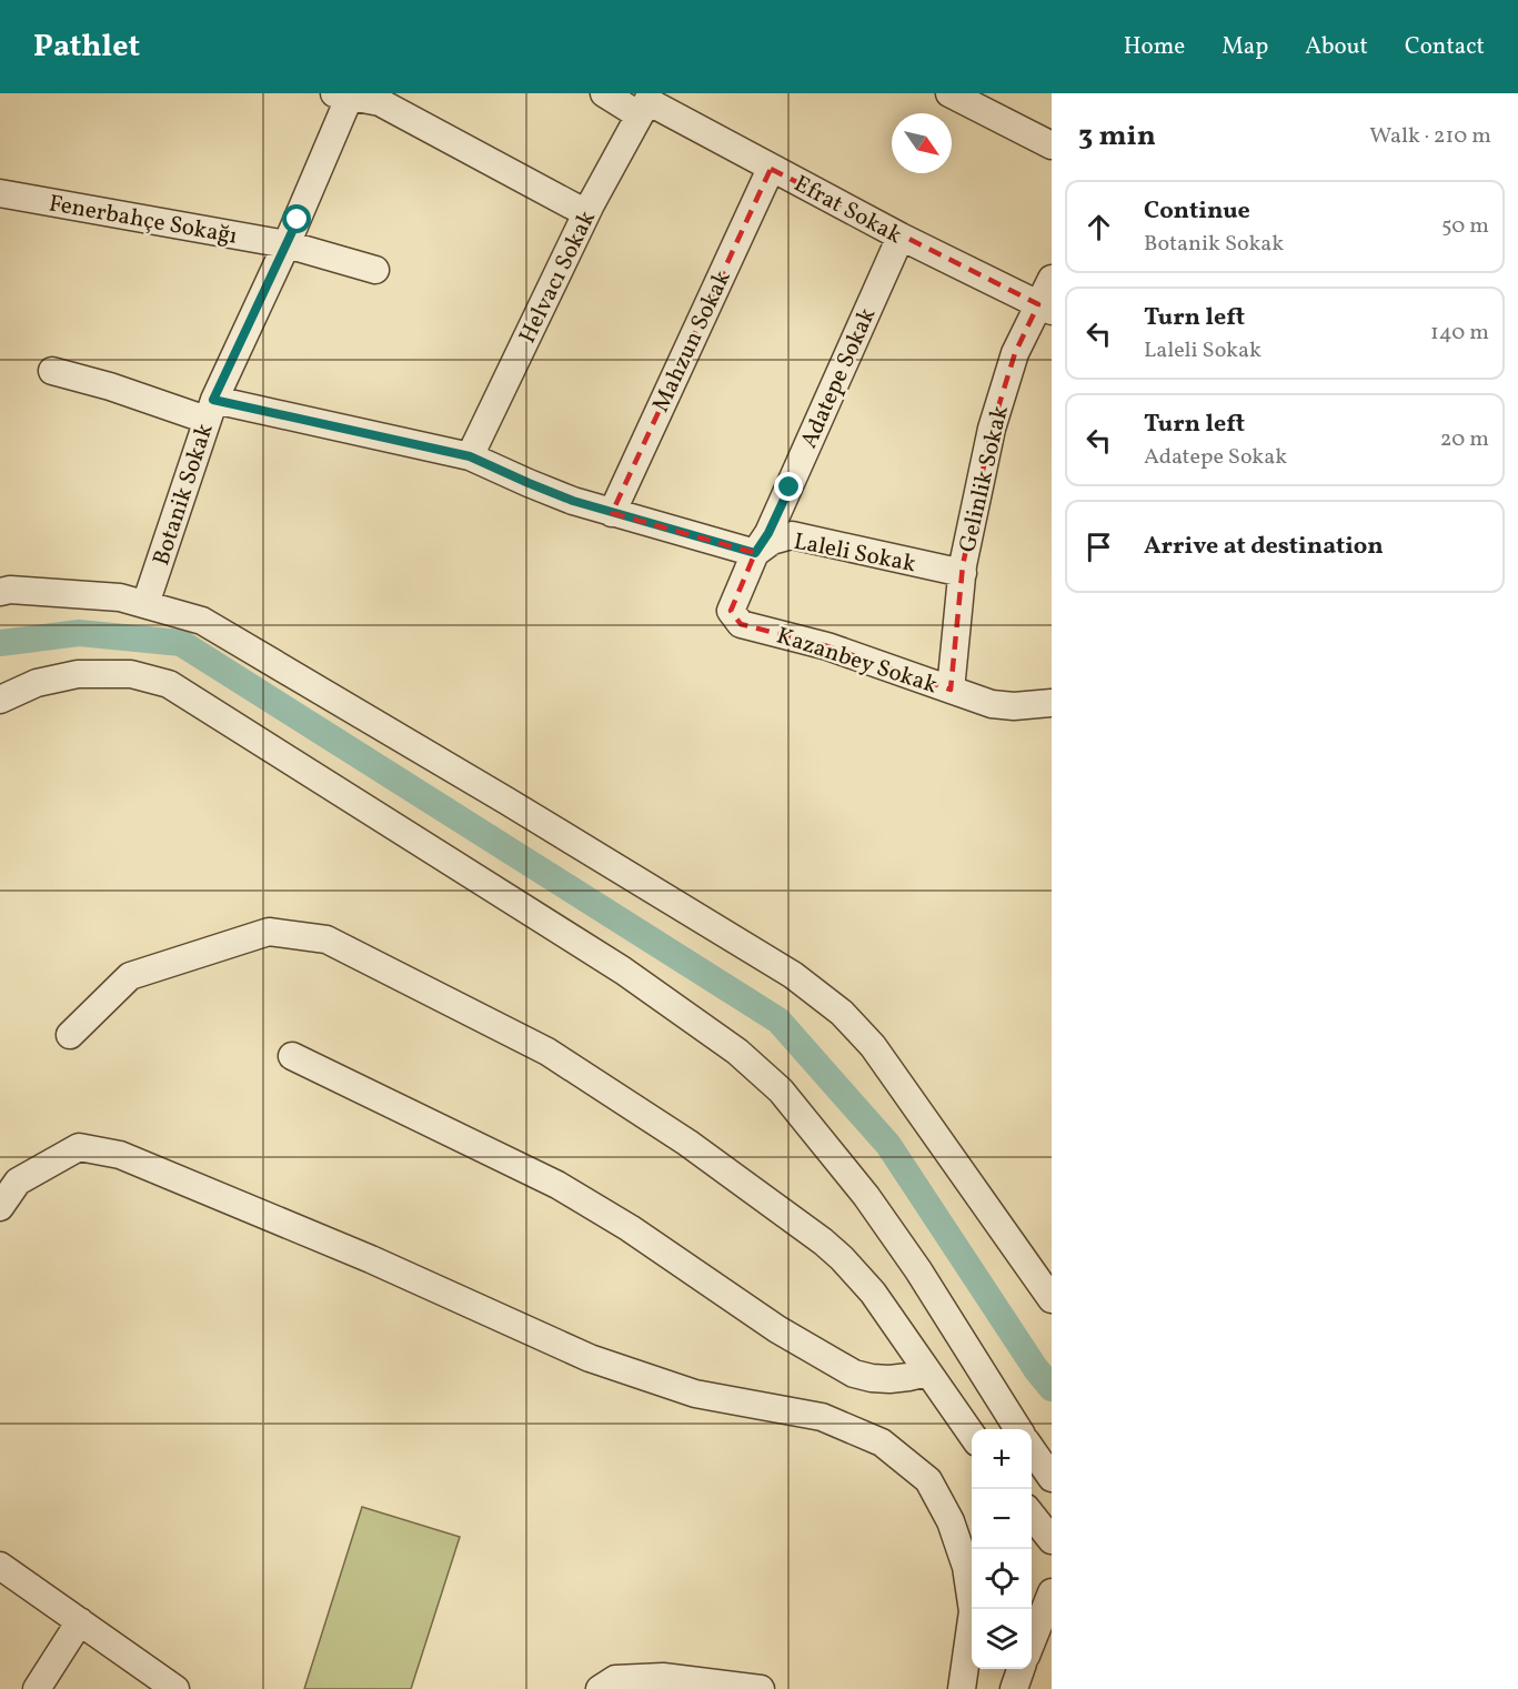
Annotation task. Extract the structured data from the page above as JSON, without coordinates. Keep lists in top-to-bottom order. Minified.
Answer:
{"streets":{"street":["Efrat Sokak","Fenerbahçe Sokağı","Helvacı Sokak","Mahzun Sokak","Adatepe Sokak","Gelinlik Sokak","Botanik Sokak","Laleli Sokak","Kazanbey Sokak"]},"crossings":[["Efrat Sokak","Helvacı Sokak"],["Efrat Sokak","Mahzun Sokak"],["Efrat Sokak","Adatepe Sokak"],["Efrat Sokak","Gelinlik Sokak"],["Fenerbahçe Sokağı","Botanik Sokak"],["Adatepe Sokak","Laleli Sokak"],["Adatepe Sokak","Kazanbey Sokak"],["Gelinlik Sokak","Laleli Sokak"],["Gelinlik Sokak","Kazanbey Sokak"],["Laleli Sokak","Kazanbey Sokak"]],"north":"bottom right","page":{"header":"Pathlet","nav":["Home","Map","About","Contact"],"heading":["3 min","Walk · 210 m"],"list":[["Continue","Botanik Sokak","50 m"],["Turn left","Laleli Sokak","140 m"],["Turn left","Adatepe Sokak","20 m"],"Arrive at destination"],"map_buttons":["+","−"]}}
